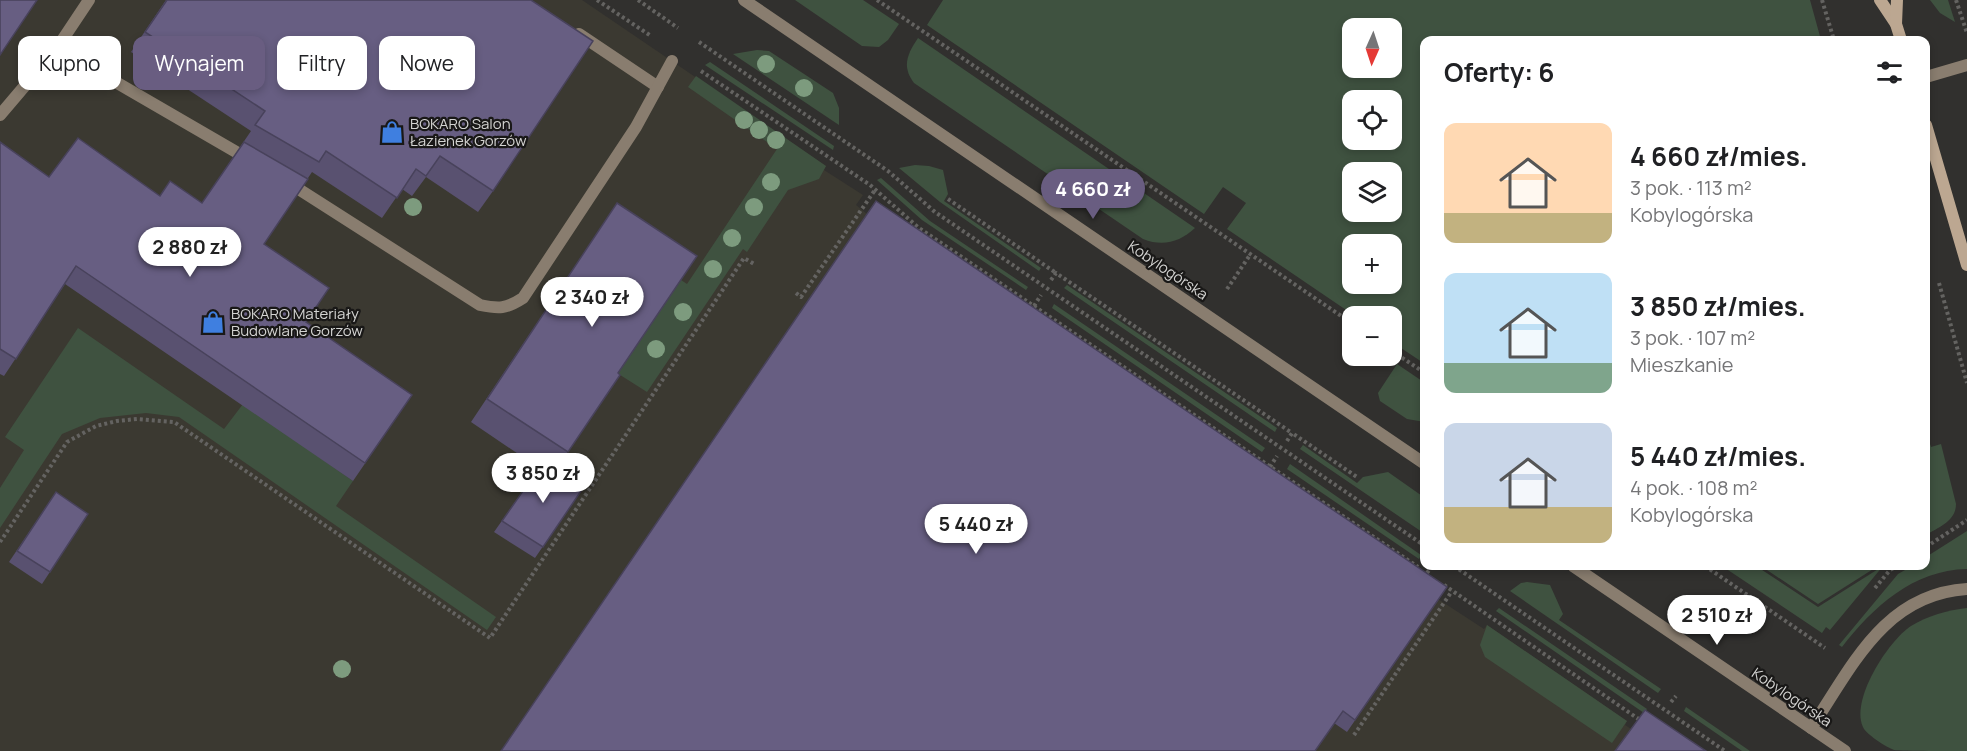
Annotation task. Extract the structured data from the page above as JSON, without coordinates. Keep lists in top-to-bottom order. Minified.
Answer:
{"streets":{"street":["Kobylogórska"]},"places":{"shop":["BOKARO Salon Łazienek Gorzów","BOKARO Materiały Budowlane Gorzów"]},"north":"bottom","page":{"map_buttons":["+","−"],"chip":["Kupno","Wynajem","Filtry","Nowe"],"heading":"Oferty: 6","list":[{"name":"4 660 zł/mies.","note":"3 pok. · 113 m² · Kobylogórska"},{"name":"3 850 zł/mies.","note":"3 pok. · 107 m² · Mieszkanie"},{"name":"5 440 zł/mies.","note":"4 pok. · 108 m² · Kobylogórska"}],"price":["4 660 zł","2 880 zł","2 340 zł","3 850 zł","5 440 zł","2 510 zł"]}}
